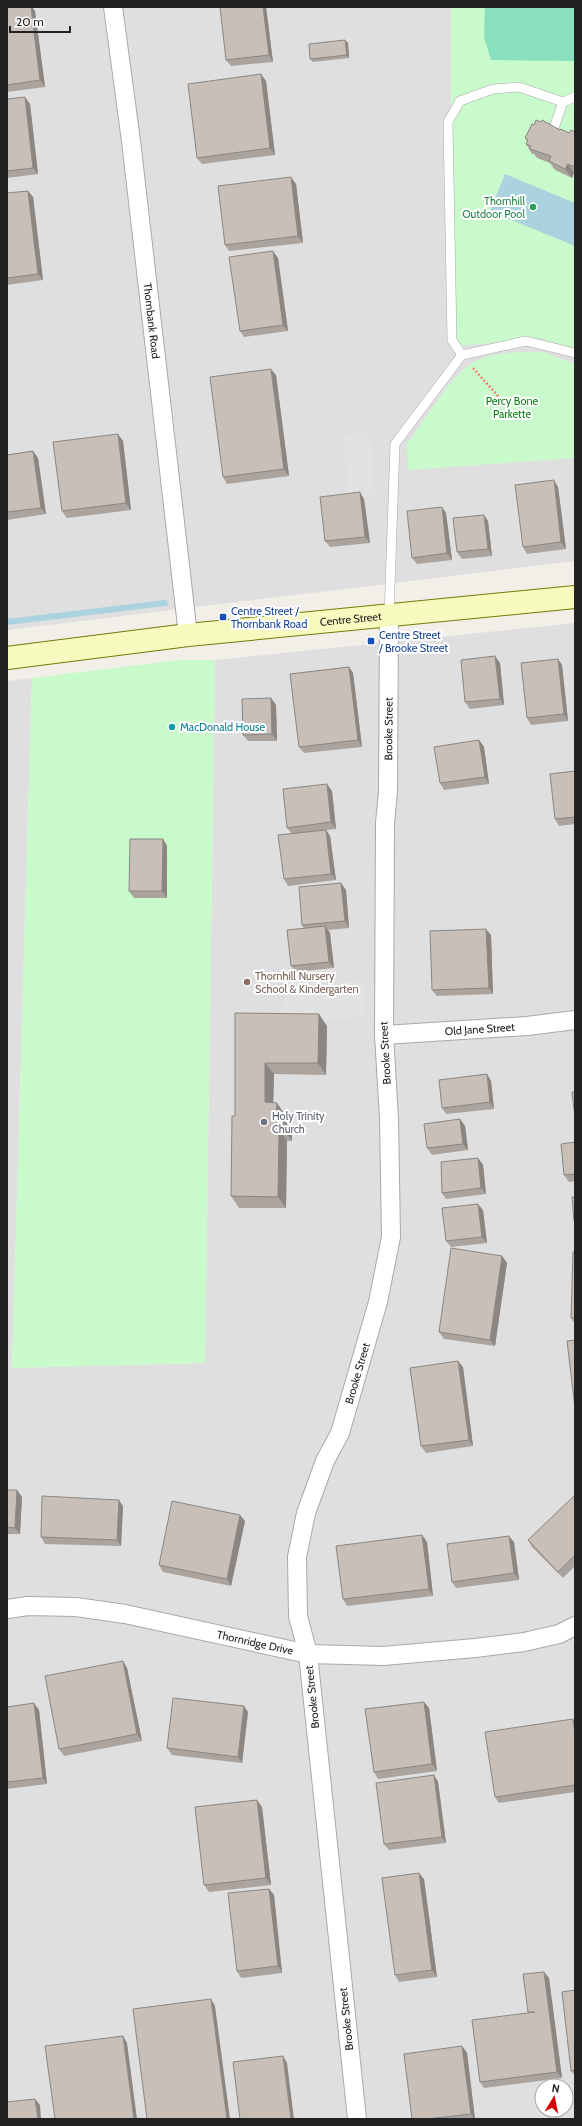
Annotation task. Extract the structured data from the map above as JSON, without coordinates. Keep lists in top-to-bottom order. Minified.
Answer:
{"streets":{"main road":["Centre Street"],"street":["Thornbank Road","Brooke Street","Old Jane Street","Thornridge Drive"]},"crossings":[["Thornbank Road","Centre Street"],["Centre Street","Brooke Street"],["Brooke Street","Old Jane Street"],["Brooke Street","Thornridge Drive"]],"parks":["Percy Bone Parkette"],"places":{"other":["Thornhill Outdoor Pool","MacDonald House","Thornhill Nursery School & Kindergarten","Holy Trinity Church"],"transit":["Centre Street / Thornbank Road","Centre Street / Brooke Street"]},"scale_bar":"20 m","north":"top"}
